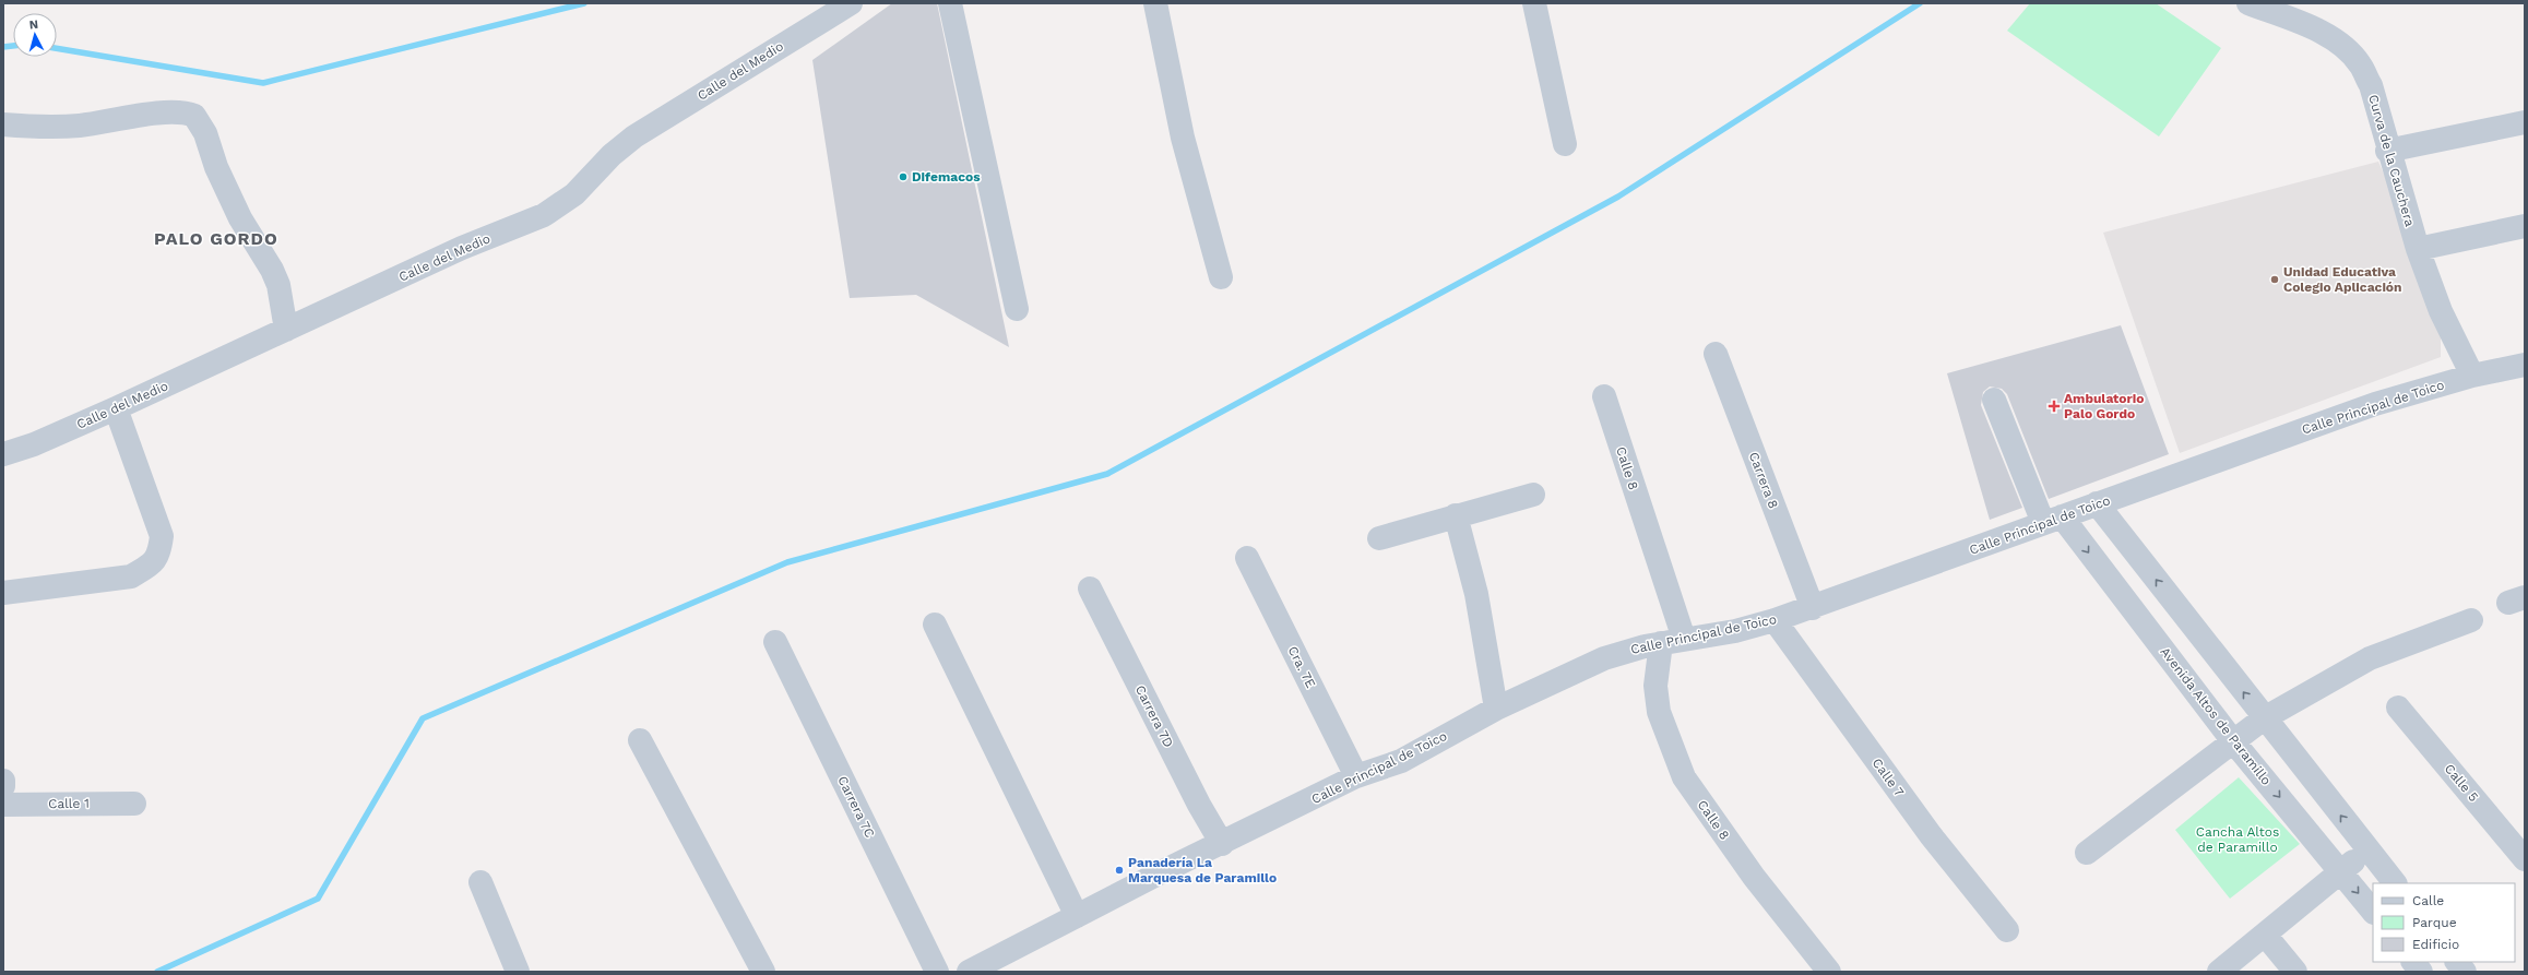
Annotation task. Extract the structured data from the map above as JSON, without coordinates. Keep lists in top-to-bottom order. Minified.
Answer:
{"streets":{"street":["Calle del Medio","Curva de la Cauchera","Calle Principal de Toico","Calle 8","Carrera 8","Cra. 7E","Carrera 7D","Avenida Altos de Paramillo","Calle 7","Calle 5","Calle 1","Carrera 7C"]},"crossings":[["Curva de la Cauchera","Calle Principal de Toico"],["Calle Principal de Toico","Calle 8"],["Calle Principal de Toico","Carrera 8"],["Calle Principal de Toico","Cra. 7E"],["Calle Principal de Toico","Carrera 7D"],["Calle Principal de Toico","Avenida Altos de Paramillo"],["Calle Principal de Toico","Calle 7"]],"districts":["PALO GORDO"],"parks":["Cancha Altos de Paramillo"],"places":{"other":["Difemacos","Unidad Educativa Colegio Aplicación","Panadería La Marquesa de Paramillo"],"health":["Ambulatorio Palo Gordo"]},"legend":["Calle","Parque","Edificio"],"north":"top"}
